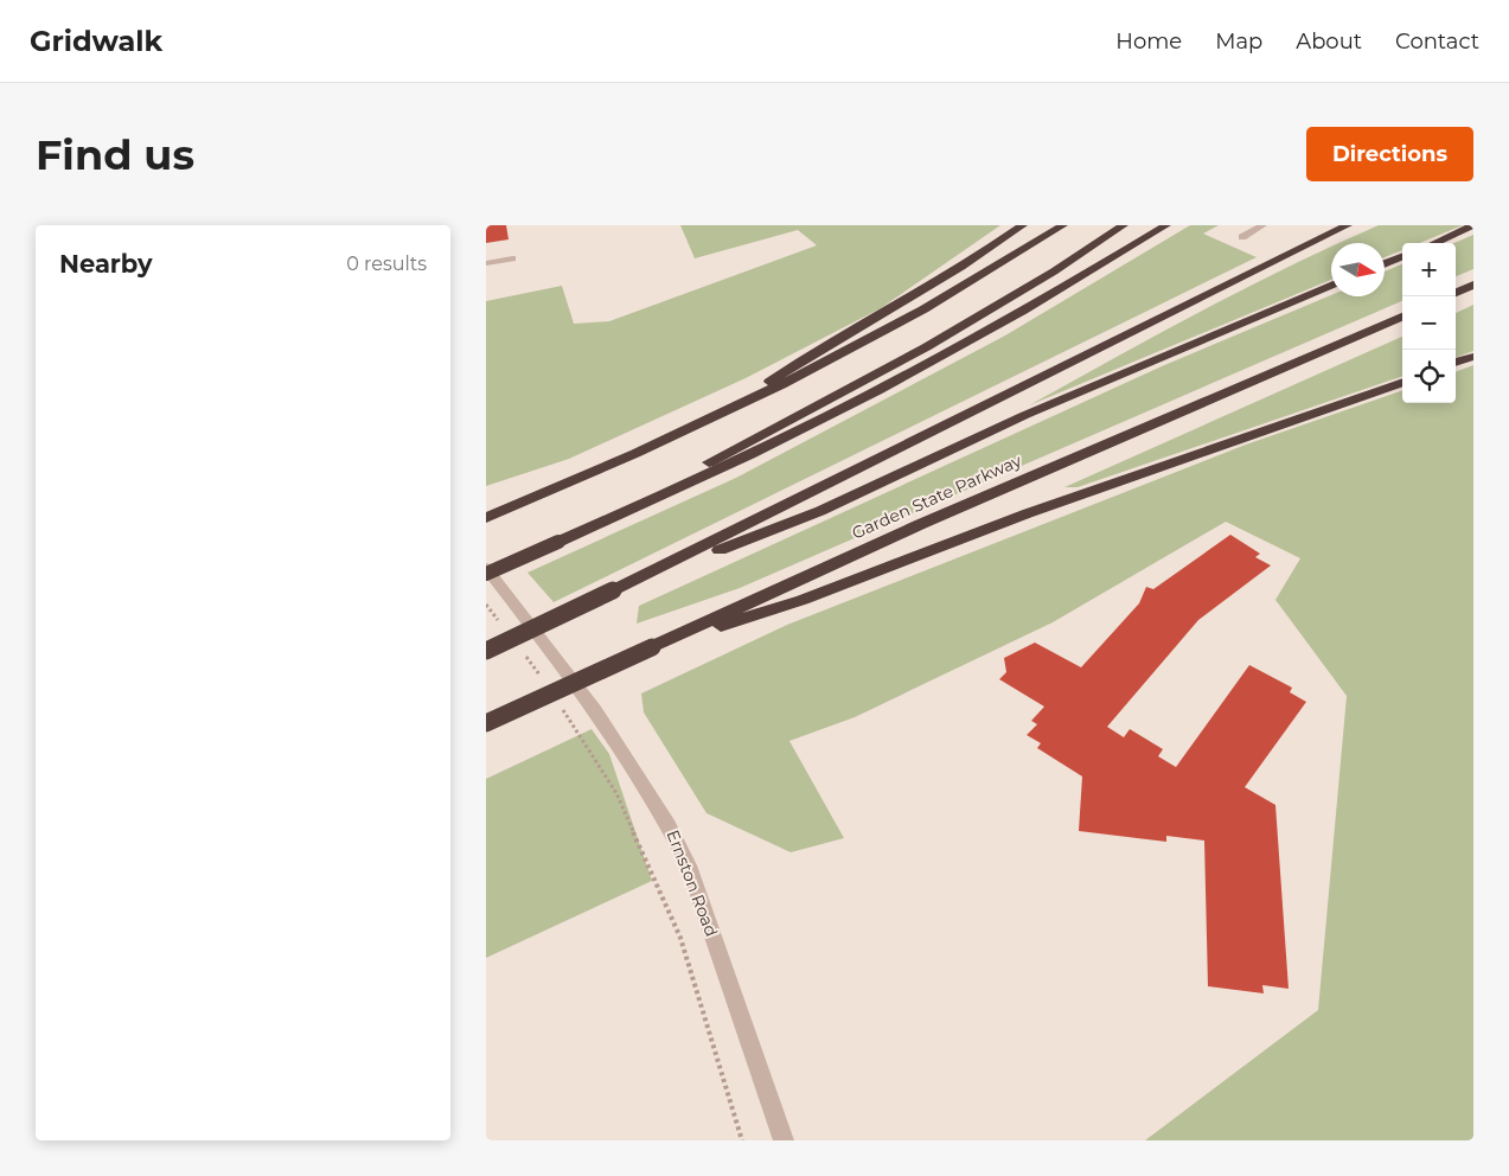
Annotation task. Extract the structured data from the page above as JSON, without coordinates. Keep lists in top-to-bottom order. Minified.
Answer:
{"streets":{"highway":["Garden State Parkway"],"street":["Ernston Road"]},"north":"right","page":{"header":"Gridwalk","nav":["Home","Map","About","Contact"],"buttons":"Directions","title":"Find us","heading":["Nearby","0 results"],"map_buttons":["+","−"]}}
